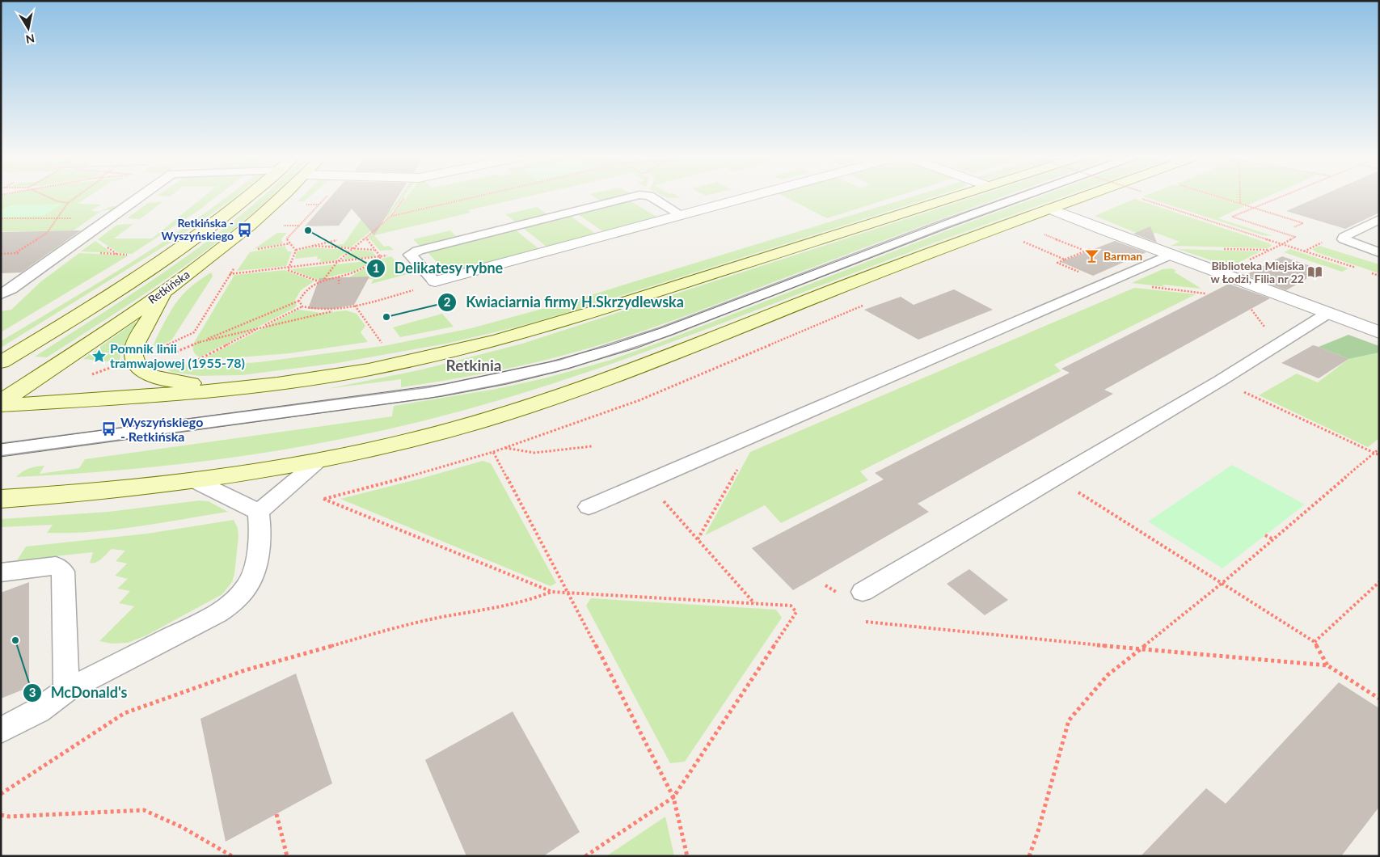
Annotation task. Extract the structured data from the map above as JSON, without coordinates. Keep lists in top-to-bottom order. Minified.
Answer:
{"streets":{"street":["Retkińska"]},"districts":["Retkinia"],"places":{"bus stop":["Retkińska - Wyszyńskiego","Wyszyńskiego - Retkińska"],"other":["Delikatesy rybne","Kwiaciarnia firmy H.Skrzydlewska","McDonald's"],"bar":["Barman"],"library":["Biblioteka Miejska w Łodzi, Filia nr 22"],"place":["Pomnik linii tramwajowej (1955-78)"]},"north":"bottom"}
